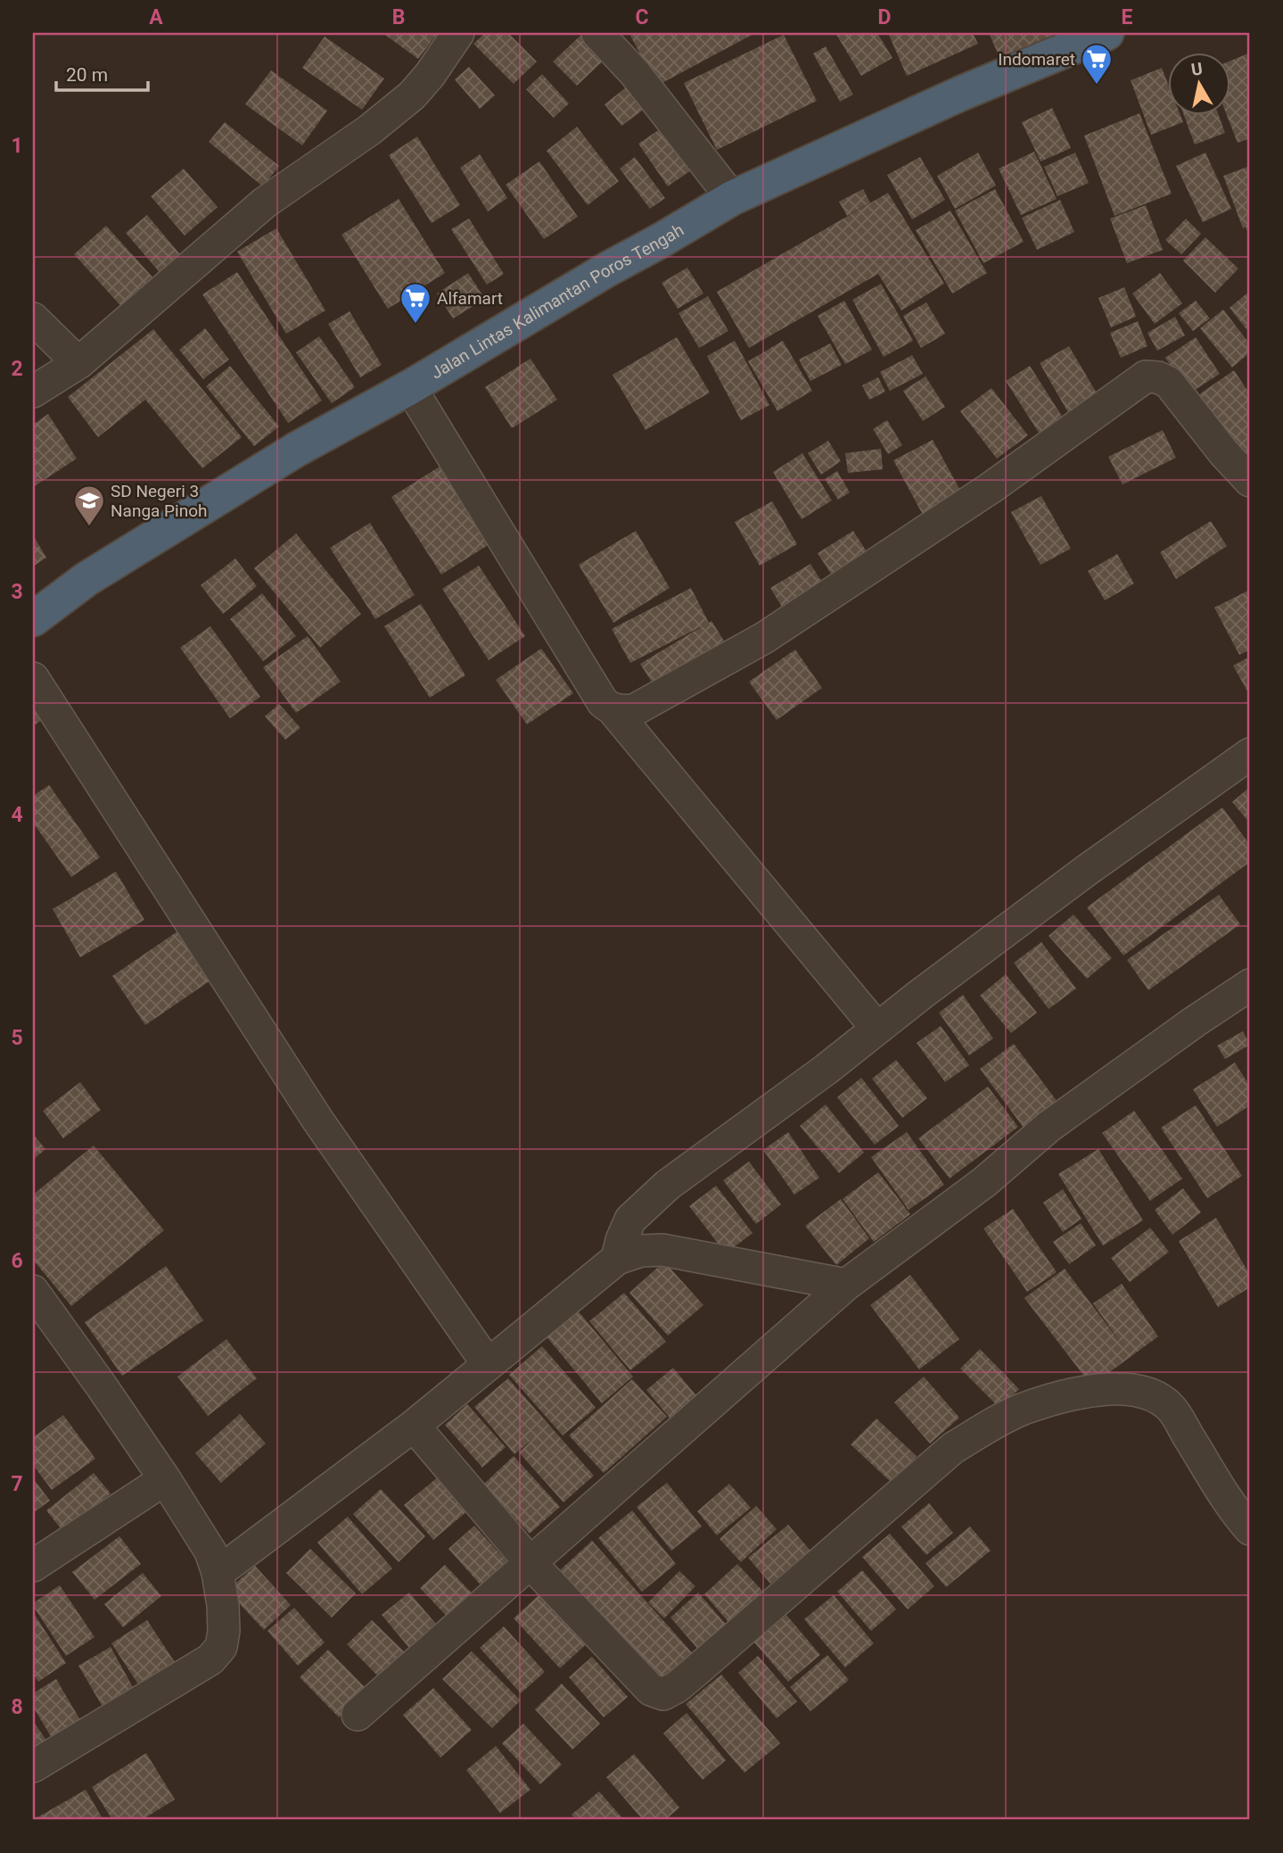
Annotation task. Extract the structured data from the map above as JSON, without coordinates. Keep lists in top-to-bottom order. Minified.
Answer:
{"streets":{"highway":["Jalan Lintas Kalimantan Poros Tengah"]},"places":{"supermarket":["Indomaret","Alfamart"],"school or university":["SD Negeri 3 Nanga Pinoh"]},"scale_bar":"20 m","north":"top","grid":{"columns":["A","B","C","D","E"],"rows":["1","2","3","4","5","6","7","8"]}}
